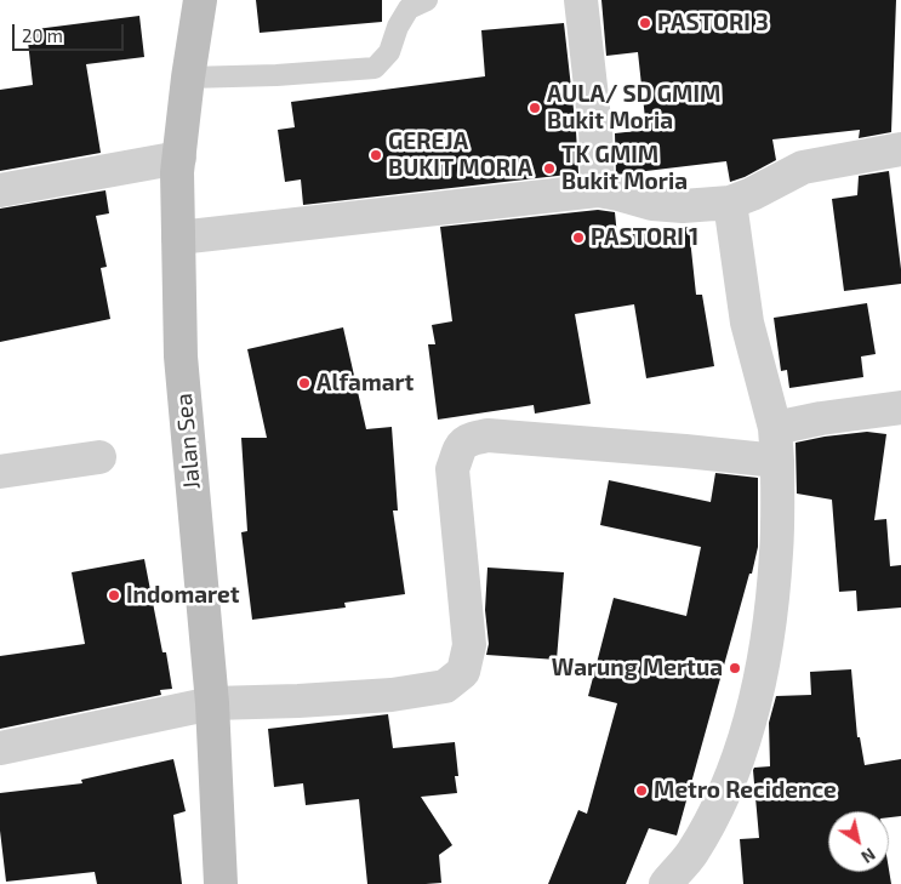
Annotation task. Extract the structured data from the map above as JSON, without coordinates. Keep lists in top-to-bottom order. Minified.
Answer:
{"streets":{"main road":["Jalan Sea"]},"places":["PASTORI 3","AULA/ SD GMIM Bukit Moria","GEREJA BUKIT MORIA","TK GMIM Bukit Moria","PASTORI 1","Alfamart","Indomaret","Warung Mertua","Metro Recidence"],"scale_bar":"20 m","north":"bottom right"}
